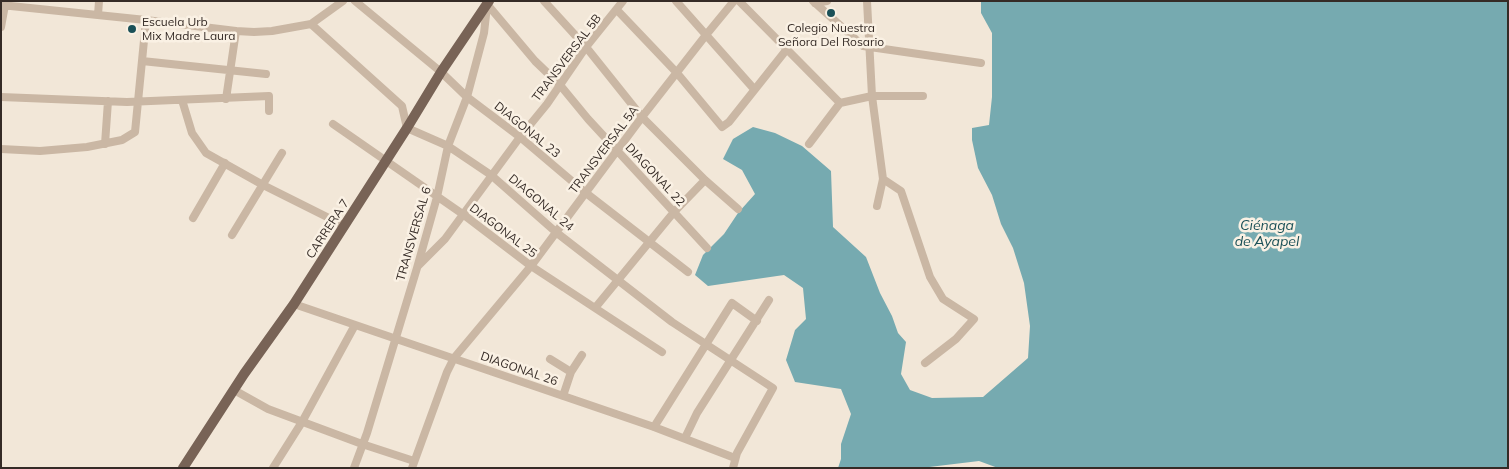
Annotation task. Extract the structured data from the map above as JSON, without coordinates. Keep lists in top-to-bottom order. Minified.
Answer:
{"streets":{"main road":["CARRERA 7"],"street":["TRANSVERSAL 5B","DIAGONAL 23","TRANSVERSAL 5A","DIAGONAL 22","DIAGONAL 24","DIAGONAL 25","TRANSVERSAL 6","DIAGONAL 26"]},"crossings":[["TRANSVERSAL 5B","DIAGONAL 23"],["TRANSVERSAL 5B","DIAGONAL 22"],["TRANSVERSAL 5B","DIAGONAL 24"],["TRANSVERSAL 5B","DIAGONAL 25"],["TRANSVERSAL 5B","TRANSVERSAL 6"],["DIAGONAL 23","TRANSVERSAL 5A"],["DIAGONAL 23","CARRERA 7"],["DIAGONAL 23","TRANSVERSAL 6"],["TRANSVERSAL 5A","DIAGONAL 22"],["TRANSVERSAL 5A","DIAGONAL 24"],["TRANSVERSAL 5A","DIAGONAL 25"],["TRANSVERSAL 5A","DIAGONAL 26"],["DIAGONAL 22","CARRERA 7"],["DIAGONAL 22","TRANSVERSAL 6"],["DIAGONAL 24","CARRERA 7"],["DIAGONAL 24","TRANSVERSAL 6"],["DIAGONAL 24","DIAGONAL 26"],["CARRERA 7","DIAGONAL 25"],["CARRERA 7","TRANSVERSAL 6"],["CARRERA 7","DIAGONAL 26"],["DIAGONAL 25","TRANSVERSAL 6"],["TRANSVERSAL 6","DIAGONAL 26"]],"water":["Ciénaga de Ayapel"],"places":["Colegio Nuestra Señora Del Rosario","Escuela Urb Mix Madre Laura"]}
